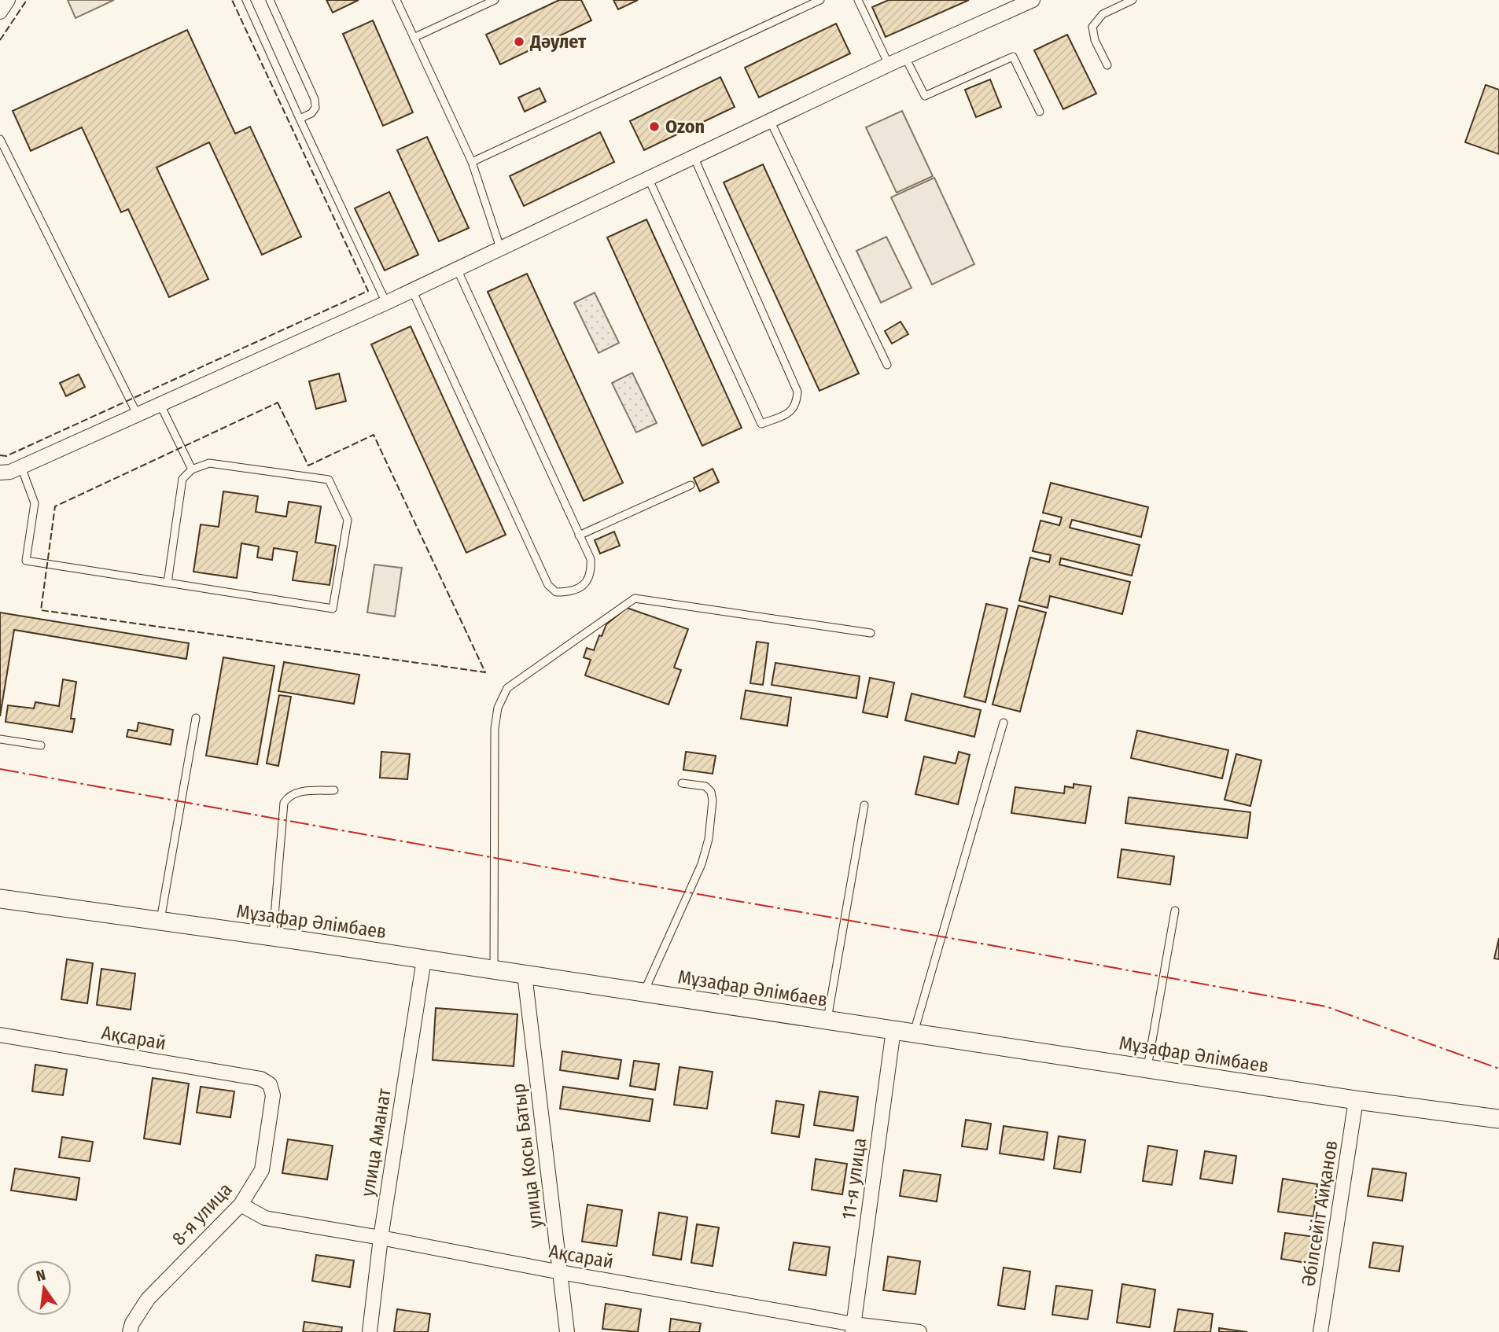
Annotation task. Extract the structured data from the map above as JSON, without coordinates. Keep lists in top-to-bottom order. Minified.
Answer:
{"streets":{"street":["Мұзафар Әлімбаев","Ақсарай","улица Аманат","улица Косы Батыр","11-я улица","Әбілсейіт Айқанов","8-я улица"]},"crossings":[["Мұзафар Әлімбаев","улица Аманат"],["Мұзафар Әлімбаев","улица Косы Батыр"],["Мұзафар Әлімбаев","11-я улица"],["Мұзафар Әлімбаев","Әбілсейіт Айқанов"],["Ақсарай","улица Аманат"],["Ақсарай","улица Косы Батыр"],["Ақсарай","11-я улица"],["Ақсарай","8-я улица"]],"places":["Дәулет","Ozon"],"north":"top"}
